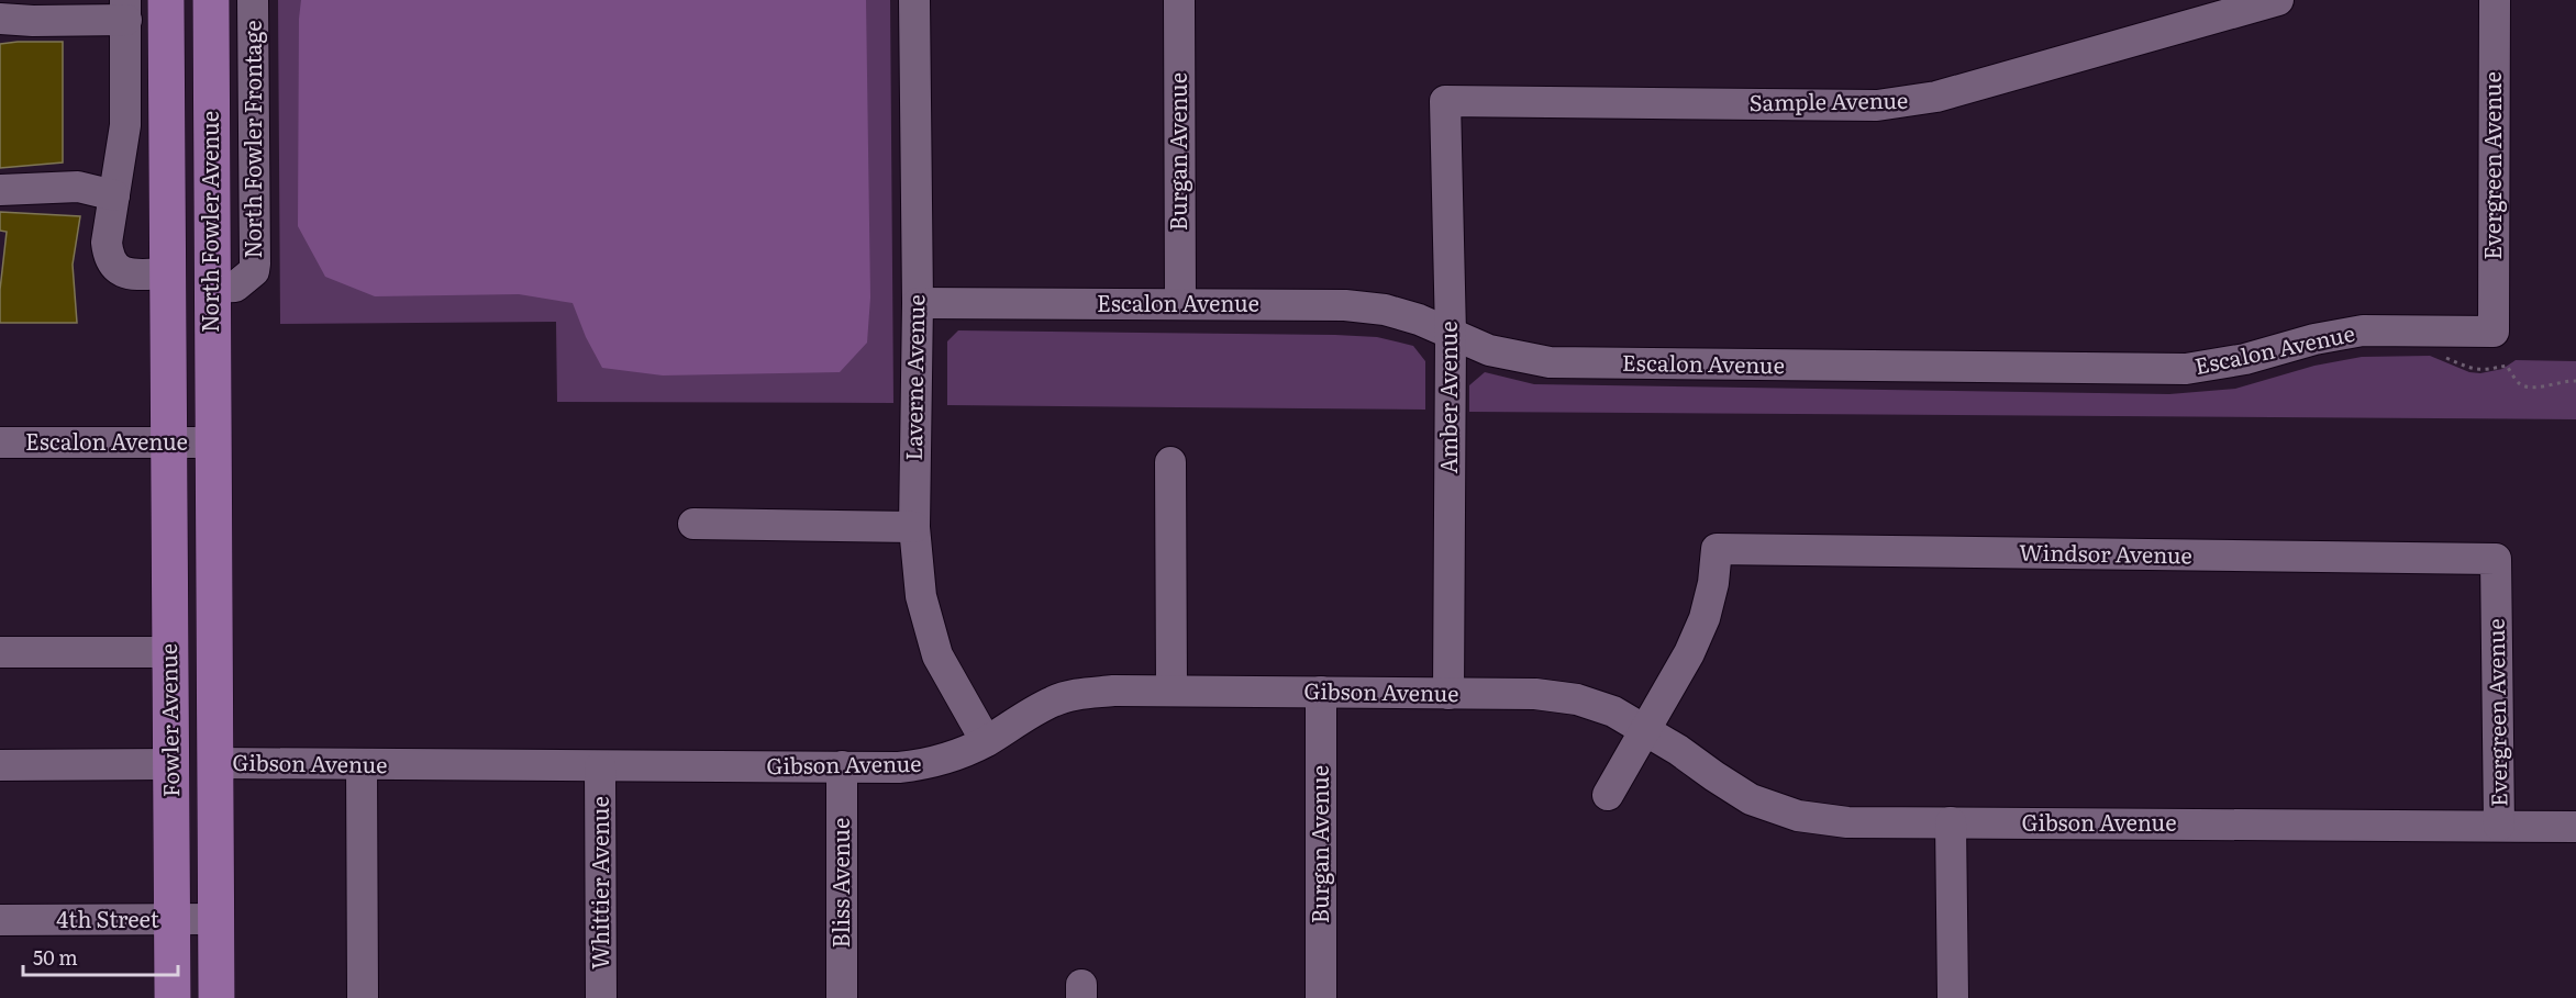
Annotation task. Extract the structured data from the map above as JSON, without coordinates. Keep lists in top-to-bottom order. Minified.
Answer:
{"streets":{"main road":["North Fowler Avenue","Fowler Avenue"],"street":["Sample Avenue","North Fowler Frontage","Burgan Avenue","Evergreen Avenue","Escalon Avenue","Laverne Avenue","Amber Avenue","Windsor Avenue","Gibson Avenue","Whittier Avenue","Bliss Avenue","4th Street"]},"crossings":[["Sample Avenue","Amber Avenue"],["North Fowler Frontage","North Fowler Avenue"],["Burgan Avenue","Escalon Avenue"],["Burgan Avenue","Gibson Avenue"],["Evergreen Avenue","Escalon Avenue"],["Evergreen Avenue","Windsor Avenue"],["Evergreen Avenue","Gibson Avenue"],["North Fowler Avenue","Escalon Avenue"],["North Fowler Avenue","Fowler Avenue"],["Escalon Avenue","Laverne Avenue"],["Escalon Avenue","Amber Avenue"],["Escalon Avenue","Fowler Avenue"],["Laverne Avenue","Gibson Avenue"],["Amber Avenue","Gibson Avenue"],["Windsor Avenue","Gibson Avenue"],["Gibson Avenue","Fowler Avenue"],["Gibson Avenue","Whittier Avenue"],["Gibson Avenue","Bliss Avenue"],["Fowler Avenue","4th Street"]],"scale_bar":"50 m"}
